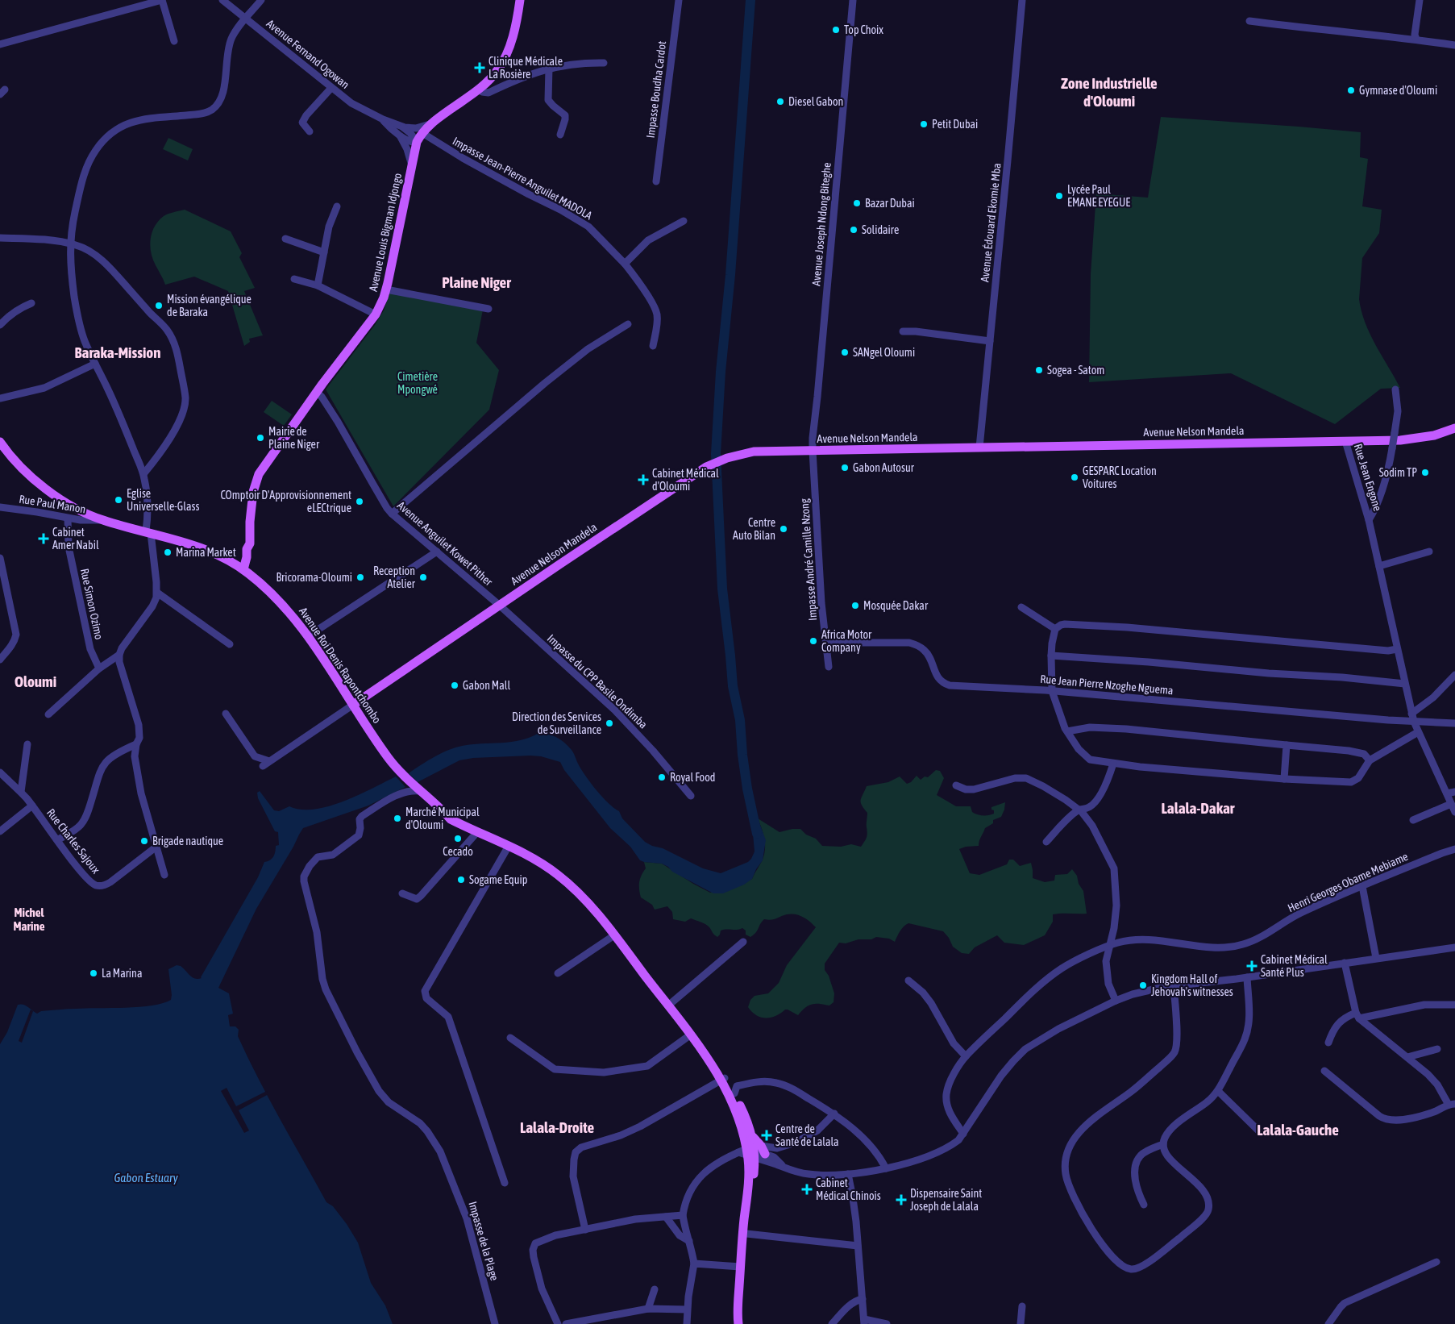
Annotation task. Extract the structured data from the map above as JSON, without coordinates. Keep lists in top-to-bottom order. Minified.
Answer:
{"streets":{"main road":["Avenue Louis Bigman Idjongo","Avenue Nelson Mandela","Avenue Roi Denis Rapontchombo"],"street":["Avenue Fernand Ogowan","Impasse Boudha Cardot","Impasse Jean-Pierre Anguilet MADOLA","Avenue Édouard Ekomie Mba","Avenue Joseph Ndong Biteghe","Rue Jean Engone","Rue Paul Manon","Avenue Anguilet Kowet Pither","Impasse André Camille Nzong","Rue Simon Ozimo","Impasse du CPP Basile Ondimba","Rue Jean Pierre Nzoghe Nguema","Rue Charles Sajoux","Henri Georges Obame Mebiame","Impasse de la Plage"]},"crossings":[["Impasse Jean-Pierre Anguilet MADOLA","Avenue Louis Bigman Idjongo"],["Avenue Édouard Ekomie Mba","Avenue Nelson Mandela"],["Avenue Joseph Ndong Biteghe","Avenue Nelson Mandela"],["Avenue Joseph Ndong Biteghe","Impasse André Camille Nzong"],["Avenue Louis Bigman Idjongo","Avenue Anguilet Kowet Pither"],["Avenue Nelson Mandela","Rue Jean Engone"],["Avenue Nelson Mandela","Avenue Anguilet Kowet Pither"],["Avenue Nelson Mandela","Impasse André Camille Nzong"],["Avenue Nelson Mandela","Avenue Roi Denis Rapontchombo"],["Avenue Nelson Mandela","Impasse du CPP Basile Ondimba"],["Rue Jean Engone","Rue Jean Pierre Nzoghe Nguema"],["Rue Paul Manon","Rue Simon Ozimo"],["Rue Paul Manon","Avenue Roi Denis Rapontchombo"],["Avenue Anguilet Kowet Pither","Impasse du CPP Basile Ondimba"],["Impasse André Camille Nzong","Rue Jean Pierre Nzoghe Nguema"],["Avenue Roi Denis Rapontchombo","Impasse de la Plage"]],"districts":["Zone Industrielle d'Oloumi","Plaine Niger","Baraka-Mission","Oloumi","Lalala-Dakar","Michel Marine","Lalala-Droite","Lalala-Gauche"],"water":["Gabon Estuary"],"parks":["Cimetière Mpongwé"],"places":{"other":["Top Choix","Gymnase d'Oloumi","Diesel Gabon","Petit Dubai","Lycée Paul EMANE EYEGUE","Bazar Dubai","Solidaire","Mission évangélique de Baraka","SANgel Oloumi","Sogea - Satom","Mairie de Plaine Niger","Gabon Autosur","Sodim TP","GESPARC Location Voitures","Eglise Universelle-Glass","COmptoir D'Approvisionnement eLECtrique","Centre Auto Bilan","Marina Market","Bricorama-Oloumi","Reception Atelier","Mosquée Dakar","Africa Motor Company","Gabon Mall","Direction des Services de Surveillance","Royal Food","Marché Municipal d'Oloumi","Cecado","Brigade nautique","Sogame Equip","La Marina","Kingdom Hall of Jehovah's witnesses"],"health":["Clinique Médicale La Rosière","Cabinet Médical d'Oloumi","Cabinet Amer Nabil","Cabinet Médical Santé Plus","Centre de Santé de Lalala","Cabinet Médical Chinois","Dispensaire Saint Joseph de Lalala"]}}
